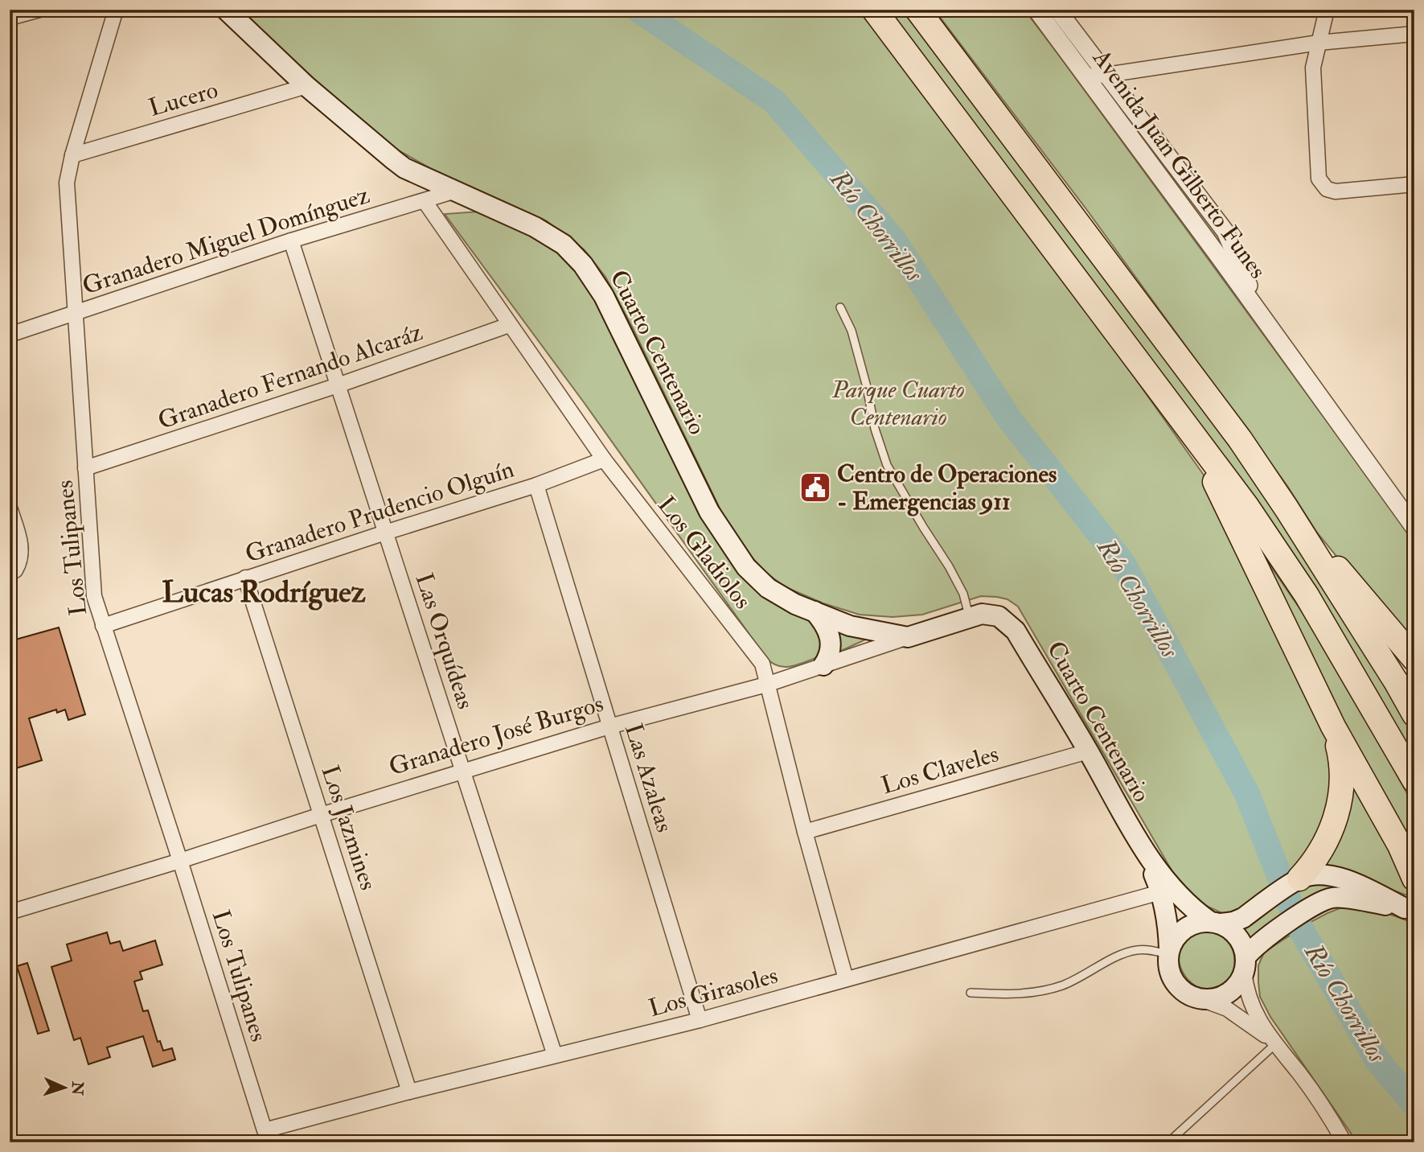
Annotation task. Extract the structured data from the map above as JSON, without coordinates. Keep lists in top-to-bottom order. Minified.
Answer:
{"streets":{"main road":["Cuarto Centenario","Granadero José Burgos"],"street":["Lucero","Avenida Juan Gilberto Funes","Granadero Miguel Domínguez","Granadero Fernando Alcaráz","Granadero Prudencio Olguín","Los Tulipanes","Los Gladiolos","Las Orquídeas","Los Claveles","Las Azaleas","Los Jazmines","Los Girasoles"]},"crossings":[["Lucero","Cuarto Centenario"],["Lucero","Los Tulipanes"],["Granadero Miguel Domínguez","Cuarto Centenario"],["Granadero Miguel Domínguez","Los Tulipanes"],["Granadero Miguel Domínguez","Los Gladiolos"],["Granadero Miguel Domínguez","Las Orquídeas"],["Cuarto Centenario","Granadero José Burgos"],["Cuarto Centenario","Los Claveles"],["Cuarto Centenario","Los Girasoles"],["Granadero Fernando Alcaráz","Los Tulipanes"],["Granadero Fernando Alcaráz","Los Gladiolos"],["Granadero Fernando Alcaráz","Las Orquídeas"],["Granadero Prudencio Olguín","Los Tulipanes"],["Granadero Prudencio Olguín","Los Gladiolos"],["Granadero Prudencio Olguín","Las Orquídeas"],["Granadero Prudencio Olguín","Las Azaleas"],["Granadero Prudencio Olguín","Los Jazmines"],["Los Tulipanes","Granadero José Burgos"],["Los Tulipanes","Los Girasoles"],["Los Gladiolos","Granadero José Burgos"],["Los Gladiolos","Los Claveles"],["Los Gladiolos","Los Girasoles"],["Las Orquídeas","Granadero José Burgos"],["Las Orquídeas","Los Girasoles"],["Granadero José Burgos","Las Azaleas"],["Granadero José Burgos","Los Jazmines"],["Las Azaleas","Los Girasoles"],["Los Jazmines","Los Girasoles"]],"districts":["Lucas Rodríguez"],"water":["Río Chorrillos"],"parks":["Parque Cuarto Centenario"],"places":{"public building":["Centro de Operaciones - Emergencias 911"]},"north":"right"}
